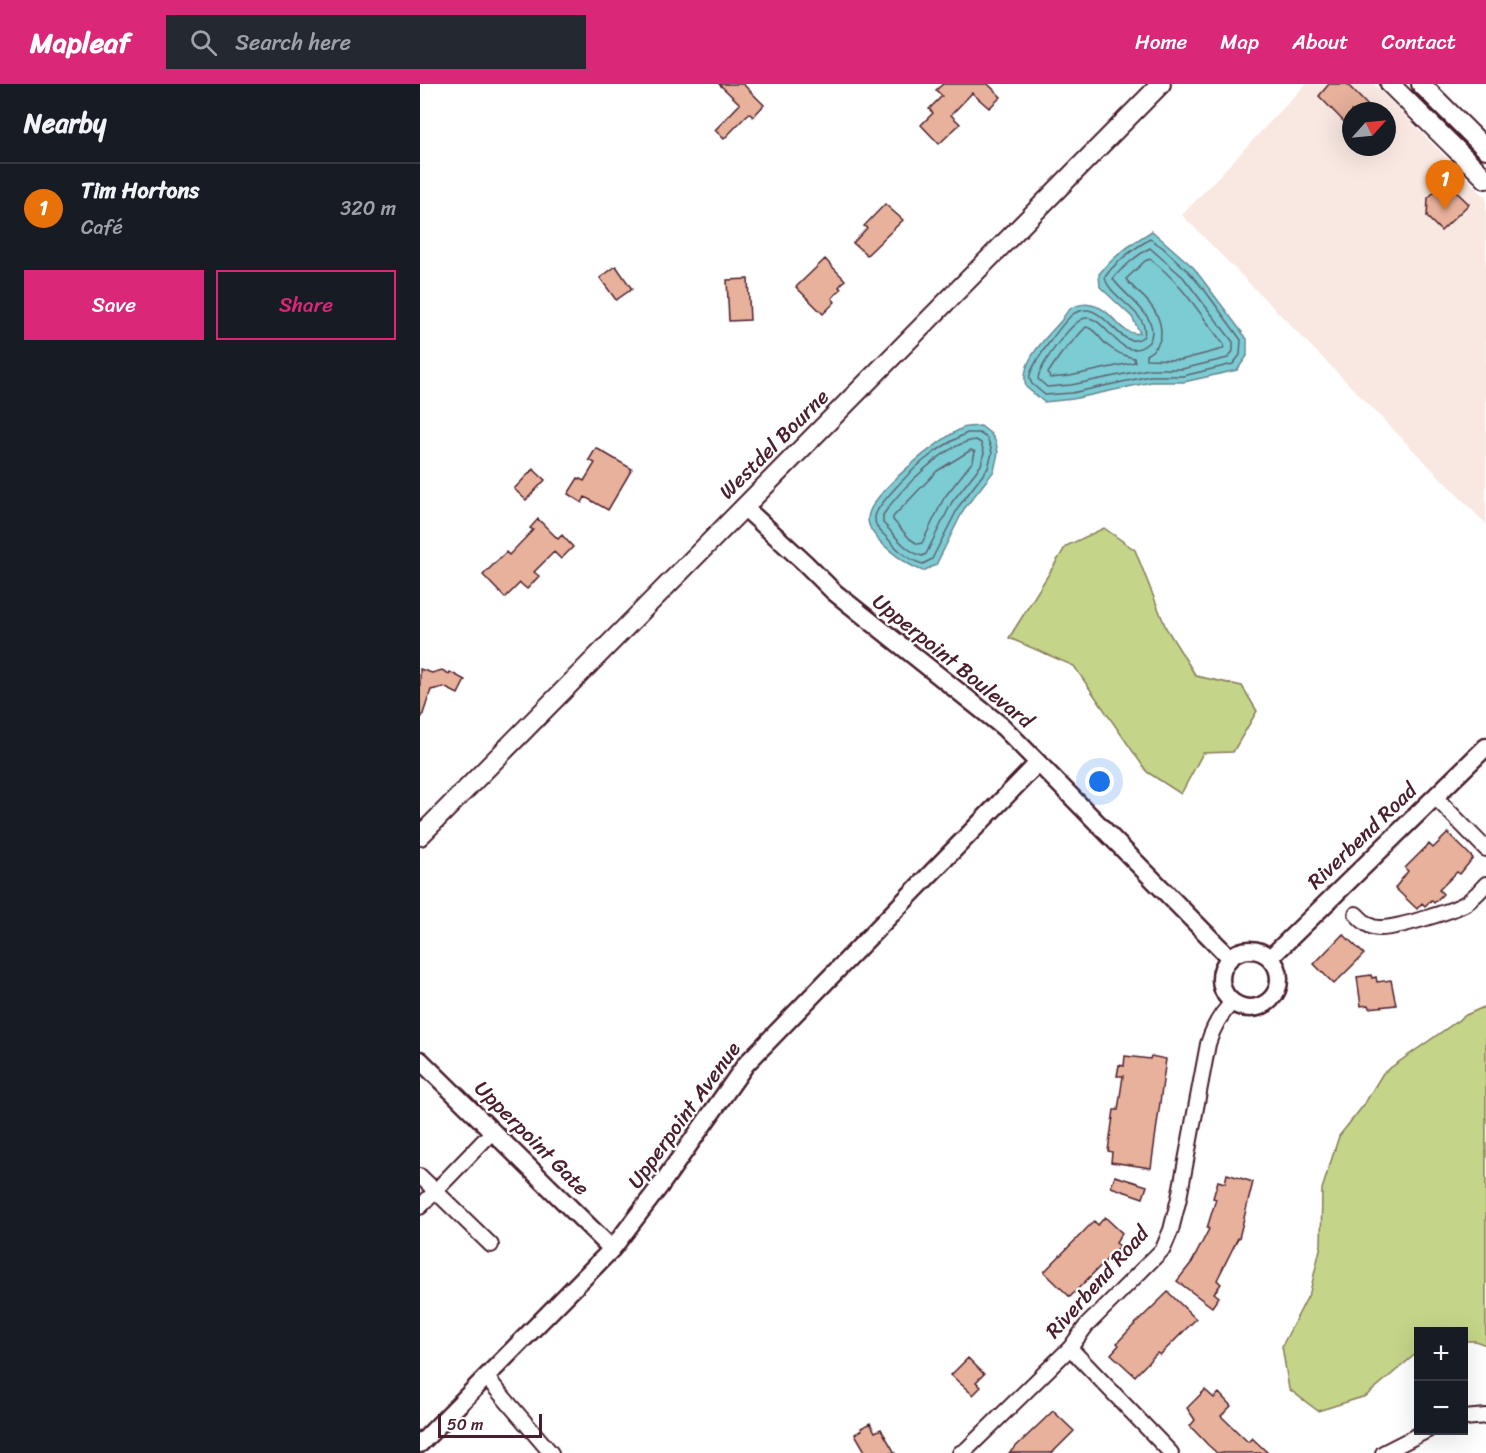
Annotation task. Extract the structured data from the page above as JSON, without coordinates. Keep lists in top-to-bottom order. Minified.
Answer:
{"streets":{"main road":["Westdel Bourne"],"street":["Upperpoint Boulevard","Riverbend Road","Upperpoint Avenue","Upperpoint Gate"]},"crossings":[["Westdel Bourne","Upperpoint Boulevard"],["Upperpoint Boulevard","Riverbend Road"],["Upperpoint Boulevard","Upperpoint Avenue"],["Upperpoint Avenue","Upperpoint Gate"]],"scale_bar":"50 m","north":"top right","page":{"header":"Mapleaf","search":"Search here","nav":["Home","Map","About","Contact"],"heading":"Nearby","pins":"1","list":[{"mark":"1","name":"Tim Hortons","note":"Café","value":"320 m"}],"buttons":["Save","Share"],"map_buttons":["+","−"],"scale":"50 m"}}
